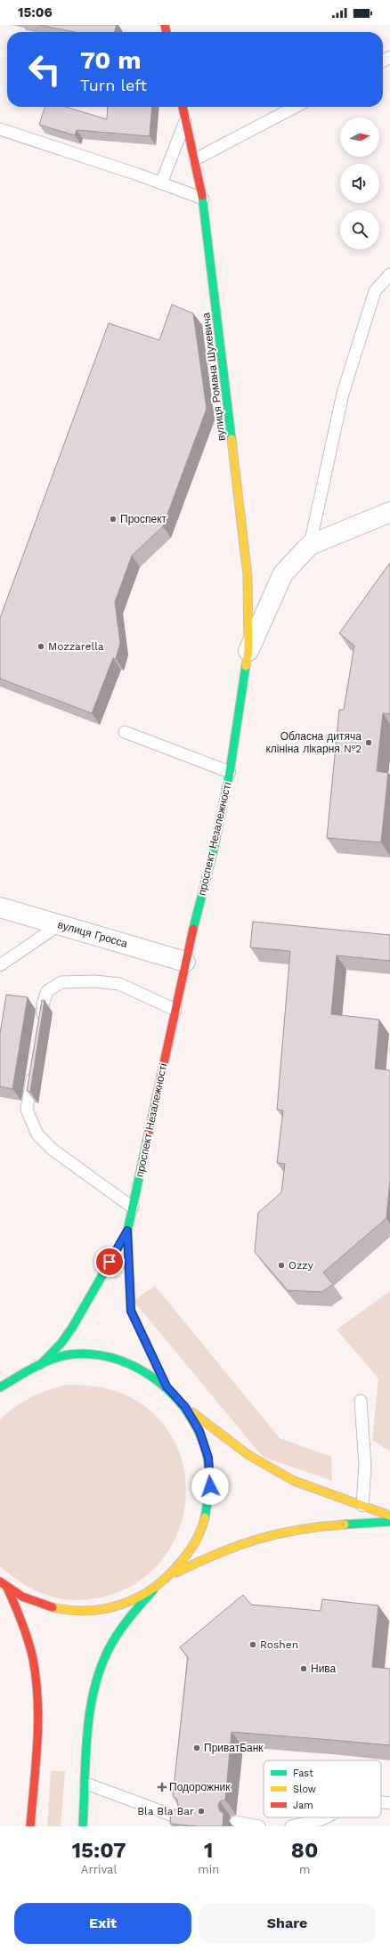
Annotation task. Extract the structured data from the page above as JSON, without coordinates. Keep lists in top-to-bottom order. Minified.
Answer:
{"streets":{"main road":["вулиця Романа Шухевича","проспект Незалежності"],"street":["вулиця Гросса"]},"crossings":[["вулиця Романа Шухевича","проспект Незалежності"],["проспект Незалежності","вулиця Гросса"]],"places":{"other":["Проспект","Mozzarella","Обласна дитяча клініна лікарня №2","Ozzy","Roshen","Нива","ПриватБанк","Bla Bla Bar"],"health":["Подорожник"]},"legend":["Fast","Slow","Jam"],"north":"right","page":{"status":"15:06","turn":["70 m","Turn left"],"eta":["15:07","Arrival","1","min","80","m"],"buttons":["Exit","Share"]}}
